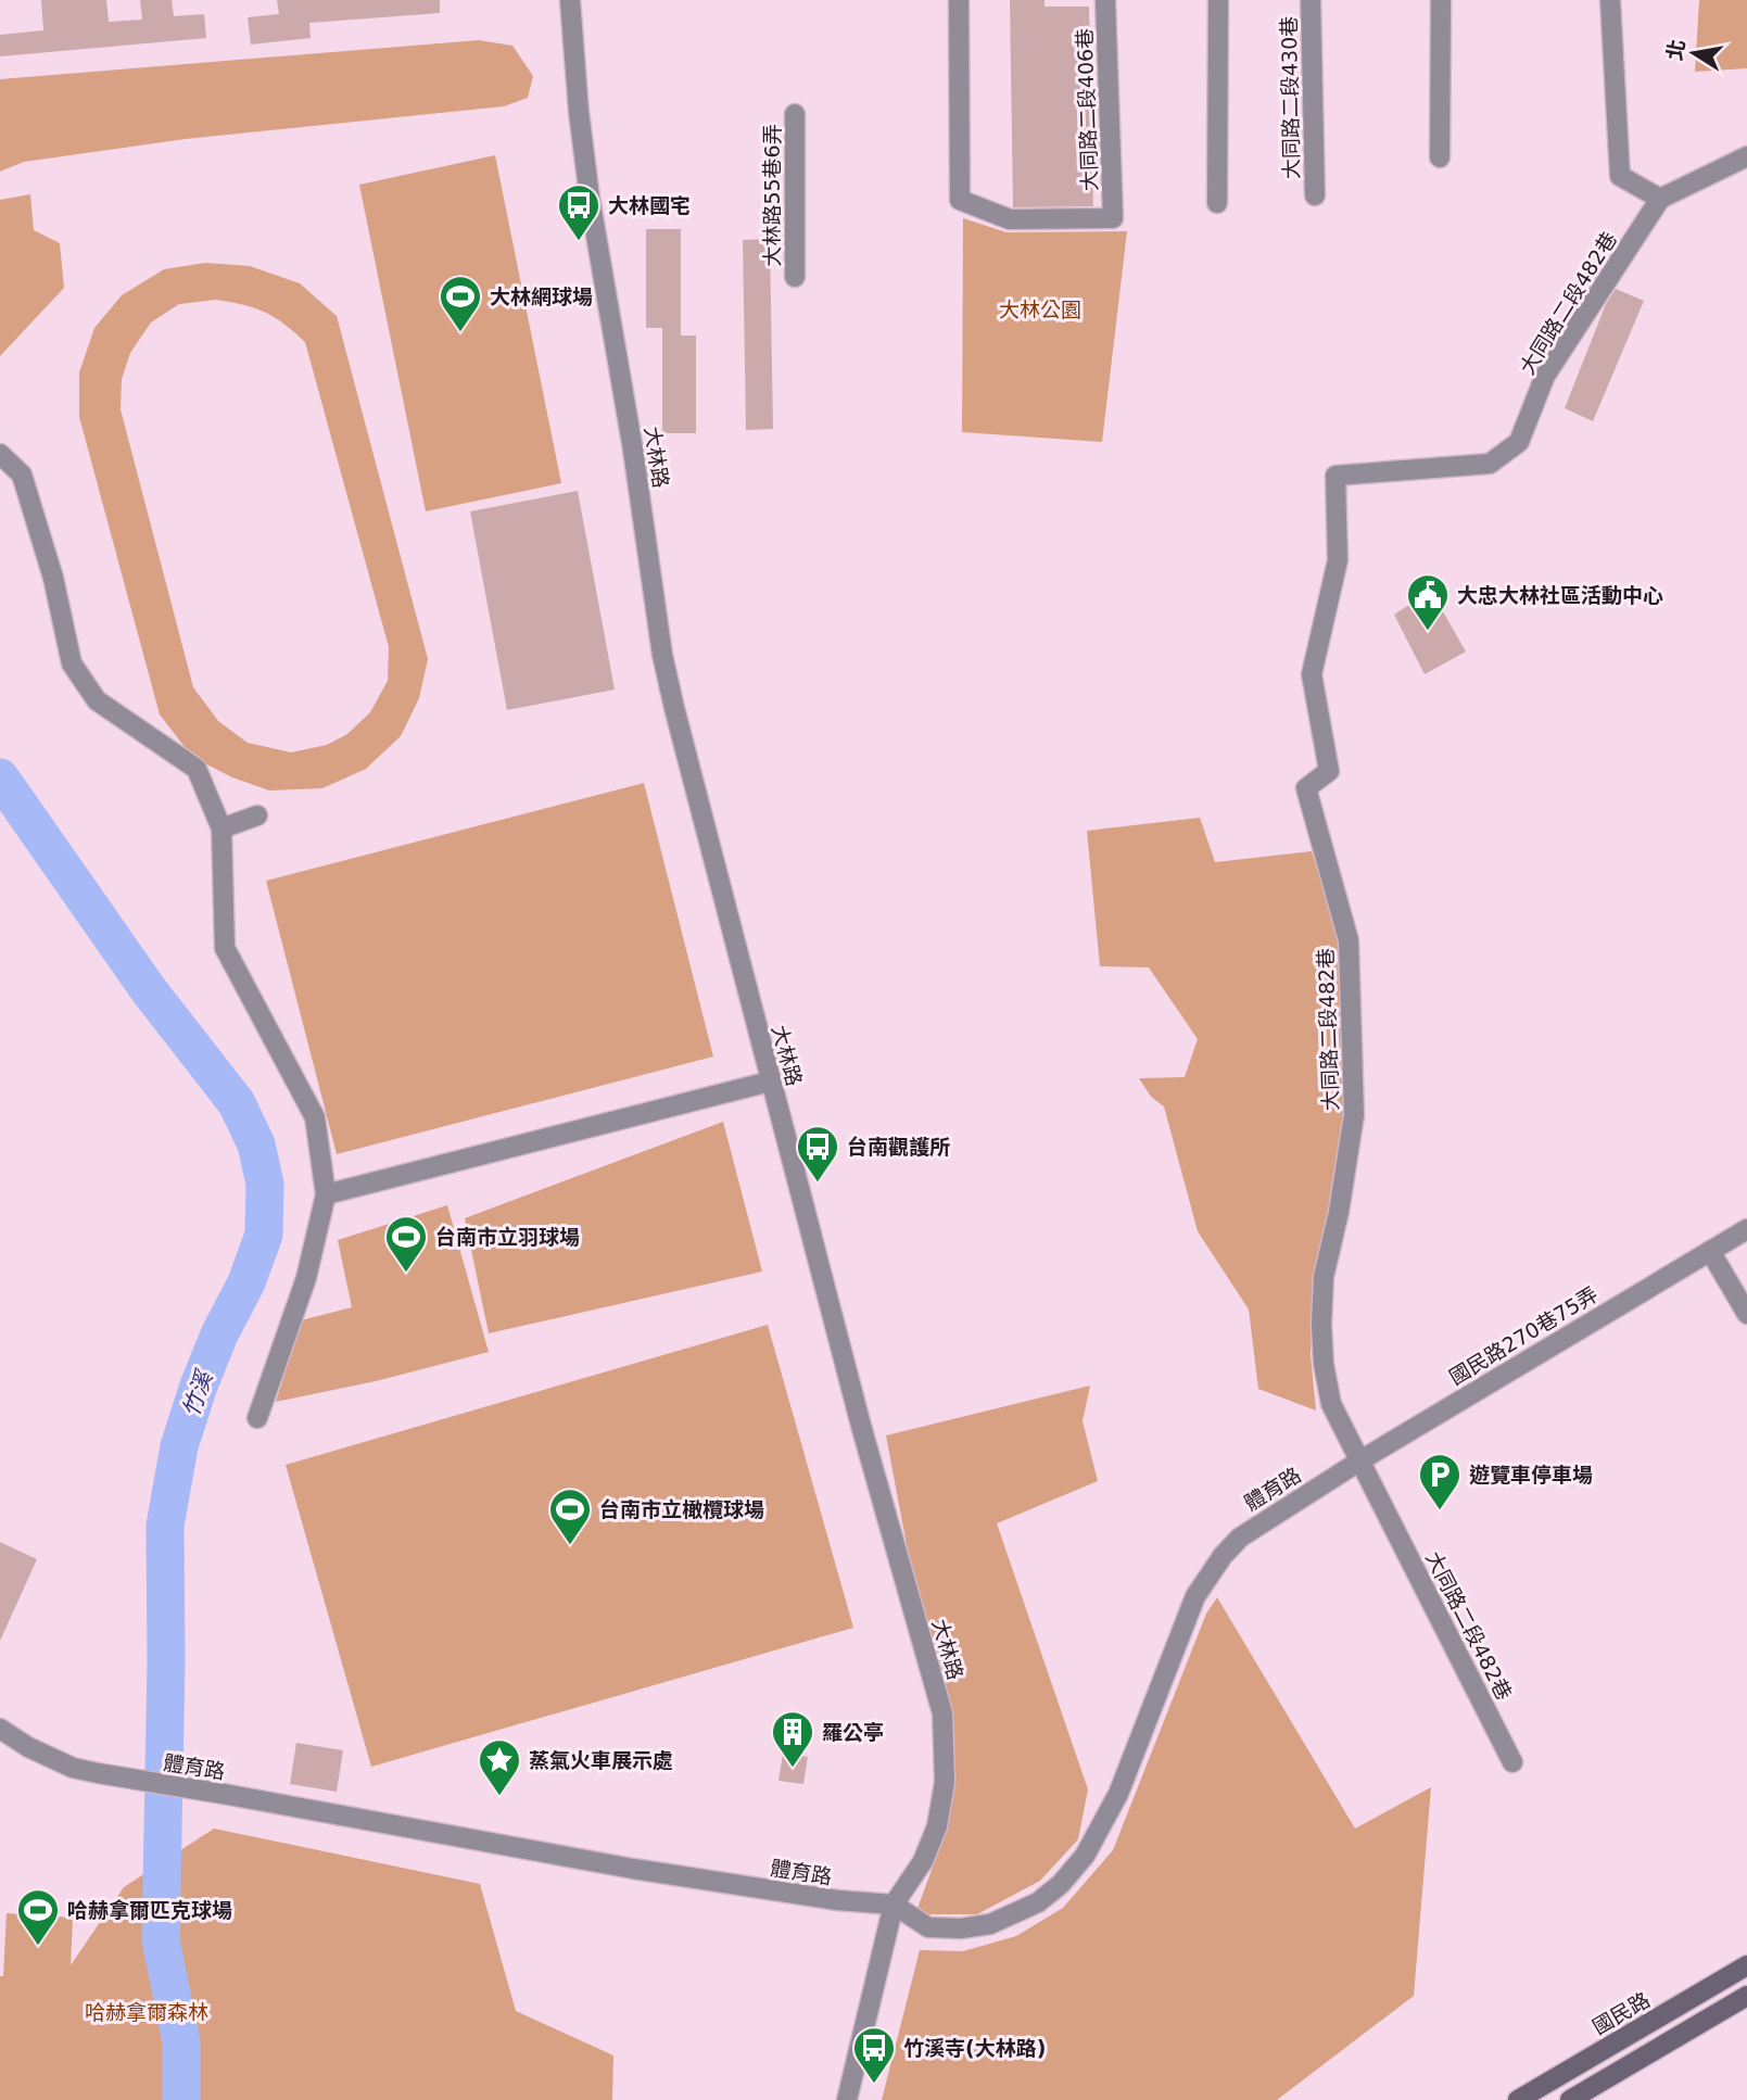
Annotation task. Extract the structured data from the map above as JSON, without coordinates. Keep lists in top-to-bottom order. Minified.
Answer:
{"streets":{"street":["大同路二段430巷","大同路二段406巷","大林路55巷6弄","大同路二段482巷","大林路","國民路270巷75弄","體育路","國民路"]},"crossings":[["大同路二段482巷","國民路270巷75弄"],["大同路二段482巷","體育路"],["大林路","體育路"],["國民路270巷75弄","體育路"]],"water":["竹溪"],"parks":["大林公園","哈赫拿爾森林"],"places":{"bus stop":["大林國宅","台南觀護所","竹溪寺(大林路)"],"sports":["大林網球場","台南市立羽球場","台南市立橄欖球場","哈赫拿爾匹克球場"],"public building":["大忠大林社區活動中心"],"parking":["遊覽車停車場"],"building":["羅公亭"],"place":["蒸氣火車展示處"]},"north":"left"}
